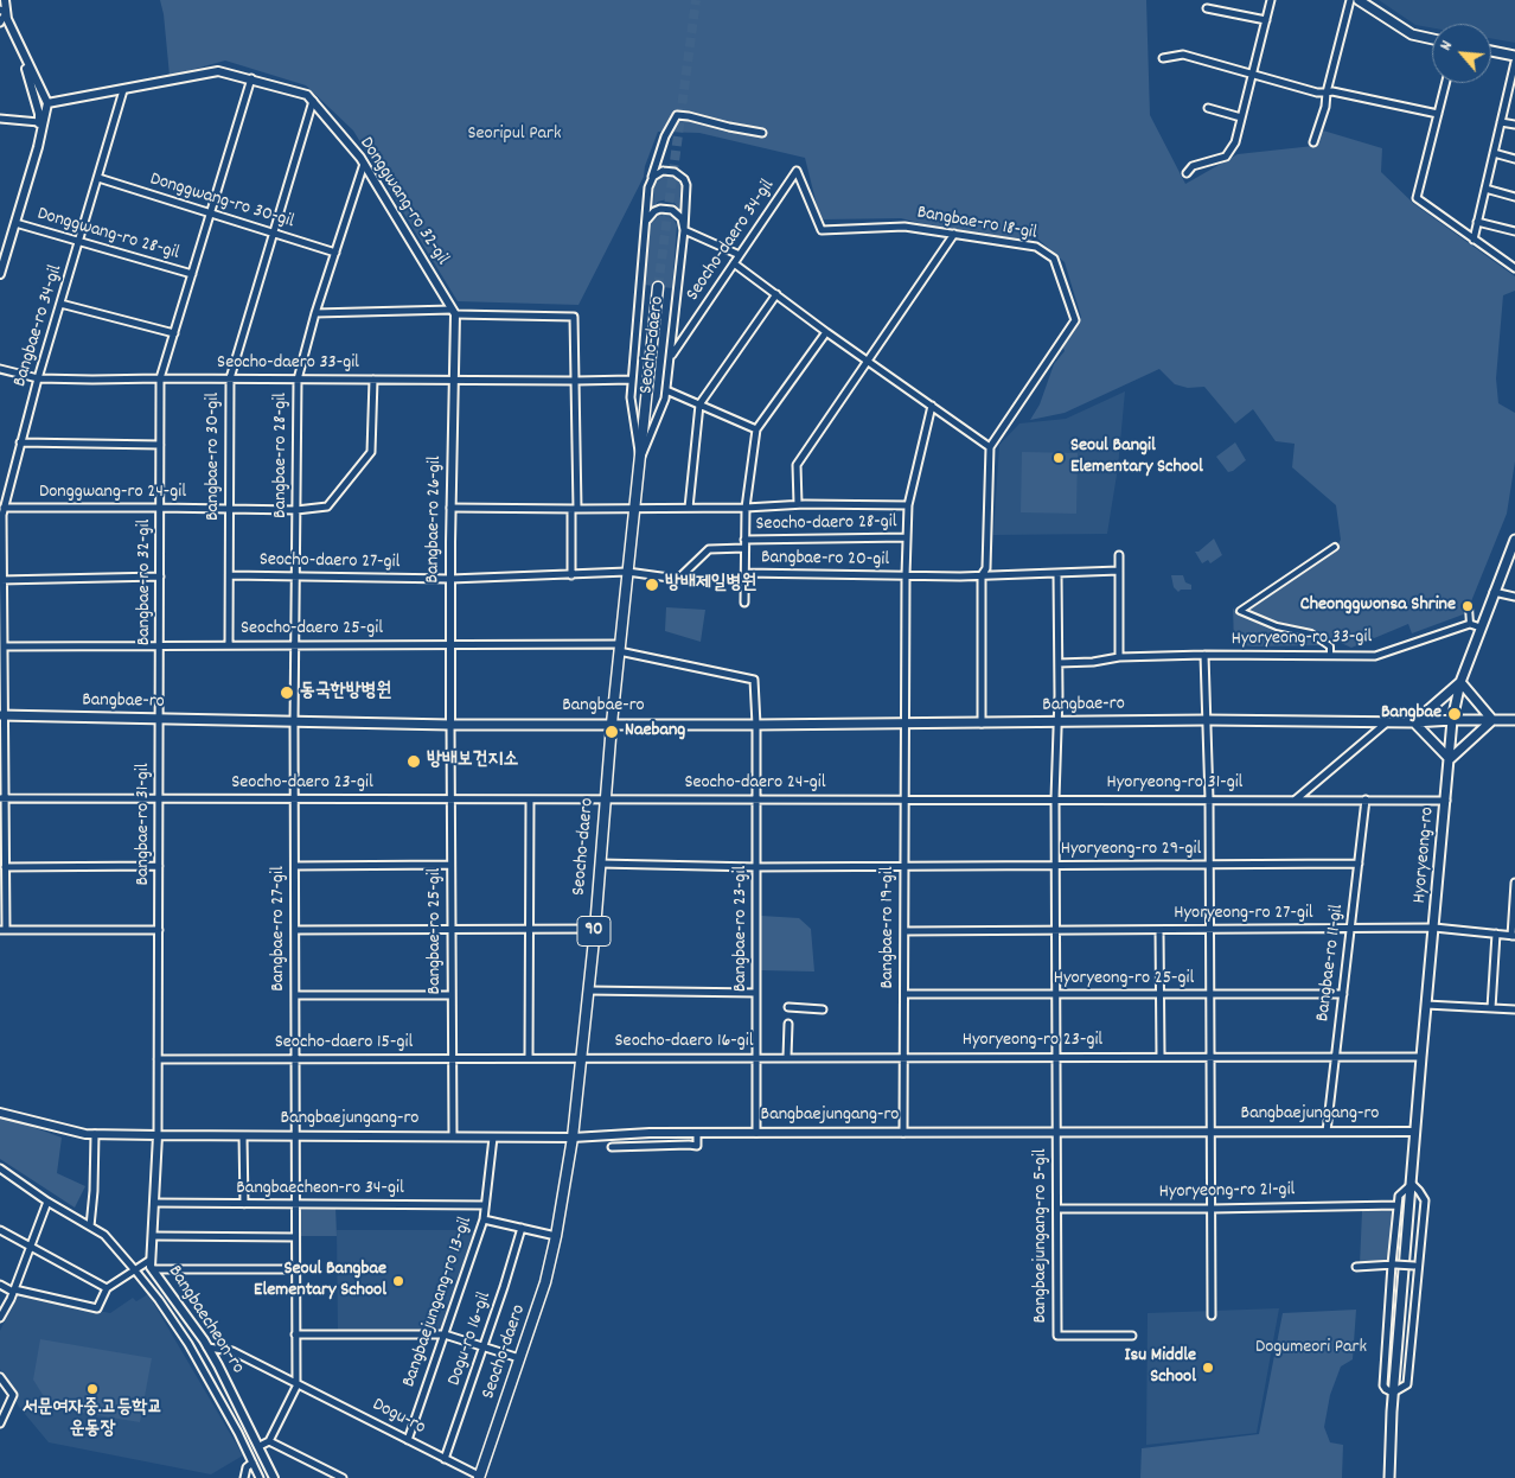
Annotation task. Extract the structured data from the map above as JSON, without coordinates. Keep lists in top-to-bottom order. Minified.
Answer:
{"streets":{"main road":["Seocho-daero","Bangbae-ro","Hyoryeong-ro","90"],"street":["Donggwang-ro 30-gil","Donggwang-ro 32-gil","Bangbae-ro 18-gil","Donggwang-ro 28-gil","Seocho-daero 34-gil","Bangbae-ro 34-gil","Seocho-daero 33-gil","Bangbae-ro 28-gil","Bangbae-ro 30-gil","Donggwang-ro 24-gil","Bangbae-ro 26-gil","Seocho-daero 28-gil","Bangbae-ro 20-gil","Seocho-daero 27-gil","Bangbae-ro 32-gil","Seocho-daero 25-gil","Hyoryeong-ro 33-gil","Seocho-daero 23-gil","Seocho-daero 24-gil","Hyoryeong-ro 31-gil","Bangbae-ro 31-gil","Hyoryeong-ro 29-gil","Hyoryeong-ro 27-gil","Bangbae-ro 19-gil","Bangbae-ro 27-gil","Bangbae-ro 23-gil","Bangbae-ro 25-gil","Bangbae-ro 11-gil","Hyoryeong-ro 25-gil","Hyoryeong-ro 23-gil","Seocho-daero 16-gil","Seocho-daero 15-gil","Bangbaejungang-ro","Bangbaecheon-ro 34-gil","Hyoryeong-ro 21-gil","Bangbaejungang-ro 5-gil","Bangbaejungang-ro 13-gil","Bangbaecheon-ro","Dogu-ro 16-gil","Dogu-ro"]},"crossings":[["Donggwang-ro 30-gil","Bangbae-ro 34-gil"],["Donggwang-ro 30-gil","Bangbae-ro 28-gil"],["Donggwang-ro 30-gil","Bangbae-ro 30-gil"],["Donggwang-ro 30-gil","Bangbae-ro 32-gil"],["Donggwang-ro 32-gil","Bangbae-ro 34-gil"],["Donggwang-ro 32-gil","Bangbae-ro 28-gil"],["Donggwang-ro 32-gil","Bangbae-ro 30-gil"],["Donggwang-ro 32-gil","Bangbae-ro 26-gil"],["Donggwang-ro 32-gil","Bangbae-ro 32-gil"],["Bangbae-ro 18-gil","Seocho-daero 34-gil"],["Donggwang-ro 28-gil","Bangbae-ro 34-gil"],["Donggwang-ro 28-gil","Bangbae-ro 32-gil"],["Seocho-daero 34-gil","Seocho-daero"],["Bangbae-ro 34-gil","Seocho-daero 33-gil"],["Bangbae-ro 34-gil","Donggwang-ro 24-gil"],["Bangbae-ro 34-gil","Seocho-daero 25-gil"],["Bangbae-ro 34-gil","Bangbae-ro"],["Bangbae-ro 34-gil","Seocho-daero 23-gil"],["Seocho-daero","Seocho-daero 33-gil"],["Seocho-daero","Seocho-daero 28-gil"],["Seocho-daero","Seocho-daero 27-gil"],["Seocho-daero","Seocho-daero 25-gil"],["Seocho-daero","Bangbae-ro"],["Seocho-daero","Seocho-daero 23-gil"],["Seocho-daero","Seocho-daero 24-gil"],["Seocho-daero","Hyoryeong-ro 29-gil"],["Seocho-daero","Seocho-daero 16-gil"],["Seocho-daero","Seocho-daero 15-gil"],["Seocho-daero","Bangbaejungang-ro"],["Seocho-daero","Dogu-ro"],["Seocho-daero 33-gil","Bangbae-ro 28-gil"],["Seocho-daero 33-gil","Bangbae-ro 30-gil"],["Seocho-daero 33-gil","Donggwang-ro 24-gil"],["Seocho-daero 33-gil","Bangbae-ro 26-gil"],["Seocho-daero 33-gil","Bangbae-ro 32-gil"],["Bangbae-ro 28-gil","Donggwang-ro 24-gil"],["Bangbae-ro 28-gil","Seocho-daero 27-gil"],["Bangbae-ro 28-gil","Seocho-daero 25-gil"],["Bangbae-ro 28-gil","Bangbae-ro"],["Bangbae-ro 28-gil","Bangbae-ro 27-gil"],["Bangbae-ro 30-gil","Donggwang-ro 24-gil"],["Bangbae-ro 30-gil","Seocho-daero 27-gil"],["Bangbae-ro 30-gil","Seocho-daero 25-gil"],["Donggwang-ro 24-gil","Bangbae-ro 32-gil"],["Bangbae-ro 26-gil","Seocho-daero 27-gil"],["Bangbae-ro 26-gil","Seocho-daero 25-gil"],["Bangbae-ro 26-gil","Bangbae-ro"],["Bangbae-ro 26-gil","Bangbae-ro 25-gil"],["Seocho-daero 28-gil","Bangbae-ro 20-gil"],["Seocho-daero 28-gil","Seocho-daero 27-gil"],["Bangbae-ro 20-gil","Bangbae-ro"],["Bangbae-ro 20-gil","Bangbae-ro 19-gil"],["Bangbae-ro 32-gil","Seocho-daero 25-gil"],["Bangbae-ro 32-gil","Bangbae-ro"],["Bangbae-ro 32-gil","Bangbae-ro 31-gil"],["Seocho-daero 25-gil","Bangbae-ro"],["Seocho-daero 25-gil","Bangbae-ro 23-gil"],["Hyoryeong-ro 33-gil","Bangbaejungang-ro 5-gil"],["Bangbae-ro","Bangbae-ro 31-gil"],["Bangbae-ro","Hyoryeong-ro"],["Bangbae-ro","Bangbae-ro 19-gil"],["Bangbae-ro","Bangbae-ro 27-gil"],["Bangbae-ro","Bangbae-ro 23-gil"],["Bangbae-ro","Bangbae-ro 25-gil"],["Bangbae-ro","Bangbaejungang-ro 5-gil"],["Seocho-daero 23-gil","Seocho-daero 24-gil"],["Seocho-daero 23-gil","Bangbae-ro 31-gil"],["Seocho-daero 23-gil","Bangbae-ro 27-gil"],["Seocho-daero 23-gil","Bangbae-ro 25-gil"],["Seocho-daero 24-gil","Hyoryeong-ro 31-gil"],["Seocho-daero 24-gil","Bangbae-ro 19-gil"],["Seocho-daero 24-gil","Bangbae-ro 23-gil"],["Hyoryeong-ro 31-gil","Hyoryeong-ro"],["Hyoryeong-ro 31-gil","Bangbae-ro 19-gil"],["Hyoryeong-ro 31-gil","Bangbae-ro 11-gil"],["Hyoryeong-ro 31-gil","Bangbaejungang-ro 5-gil"],["Bangbae-ro 31-gil","Seocho-daero 15-gil"],["Hyoryeong-ro 29-gil","Bangbae-ro 19-gil"],["Hyoryeong-ro 29-gil","Bangbae-ro 23-gil"],["Hyoryeong-ro 29-gil","Bangbae-ro 11-gil"],["Hyoryeong-ro 29-gil","Bangbaejungang-ro 5-gil"],["Hyoryeong-ro","Hyoryeong-ro 27-gil"],["Hyoryeong-ro","Hyoryeong-ro 23-gil"],["Hyoryeong-ro","Bangbaejungang-ro"],["Hyoryeong-ro","Hyoryeong-ro 21-gil"],["Hyoryeong-ro 27-gil","Bangbae-ro 19-gil"],["Hyoryeong-ro 27-gil","Bangbae-ro 11-gil"],["Hyoryeong-ro 27-gil","Hyoryeong-ro 25-gil"],["Hyoryeong-ro 27-gil","Bangbaejungang-ro 5-gil"],["Bangbae-ro 19-gil","Hyoryeong-ro 25-gil"],["Bangbae-ro 19-gil","Hyoryeong-ro 23-gil"],["Bangbae-ro 19-gil","Seocho-daero 16-gil"],["Bangbae-ro 19-gil","Bangbaejungang-ro"],["Bangbae-ro 27-gil","Seocho-daero 15-gil"],["Bangbae-ro 27-gil","Bangbaejungang-ro"],["Bangbae-ro 27-gil","Bangbaecheon-ro 34-gil"],["Bangbae-ro 27-gil","Dogu-ro"],["Bangbae-ro 23-gil","Seocho-daero 16-gil"],["Bangbae-ro 23-gil","Bangbaejungang-ro"],["Bangbae-ro 25-gil","Seocho-daero 15-gil"],["Bangbae-ro 25-gil","Bangbaejungang-ro"],["Bangbae-ro 11-gil","Hyoryeong-ro 25-gil"],["Bangbae-ro 11-gil","Hyoryeong-ro 23-gil"],["Bangbae-ro 11-gil","Bangbaejungang-ro"],["Hyoryeong-ro 25-gil","Bangbaejungang-ro 5-gil"],["Hyoryeong-ro 23-gil","Seocho-daero 16-gil"],["Hyoryeong-ro 23-gil","Bangbaejungang-ro 5-gil"],["Seocho-daero 16-gil","Seocho-daero 15-gil"],["Bangbaejungang-ro","Bangbaejungang-ro 5-gil"],["Bangbaejungang-ro","Bangbaejungang-ro 13-gil"],["Bangbaejungang-ro","Bangbaecheon-ro"],["Bangbaecheon-ro 34-gil","Bangbaejungang-ro 13-gil"],["Bangbaecheon-ro 34-gil","Bangbaecheon-ro"],["Hyoryeong-ro 21-gil","Bangbaejungang-ro 5-gil"],["Bangbaejungang-ro 13-gil","Dogu-ro"],["Bangbaecheon-ro","Dogu-ro"],["Dogu-ro 16-gil","Dogu-ro"]],"parks":["Seoripul Park","Dogumeori Park"],"places":["Seoul Bangil Elementary School","방배제일병원","Cheonggwonsa Shrine","동국한방병원","Bangbae","Naebang","방배보건지소","Seoul Bangbae Elementary School","Isu Middle School","서문여자중.고등학교 운동장"],"north":"top left"}
